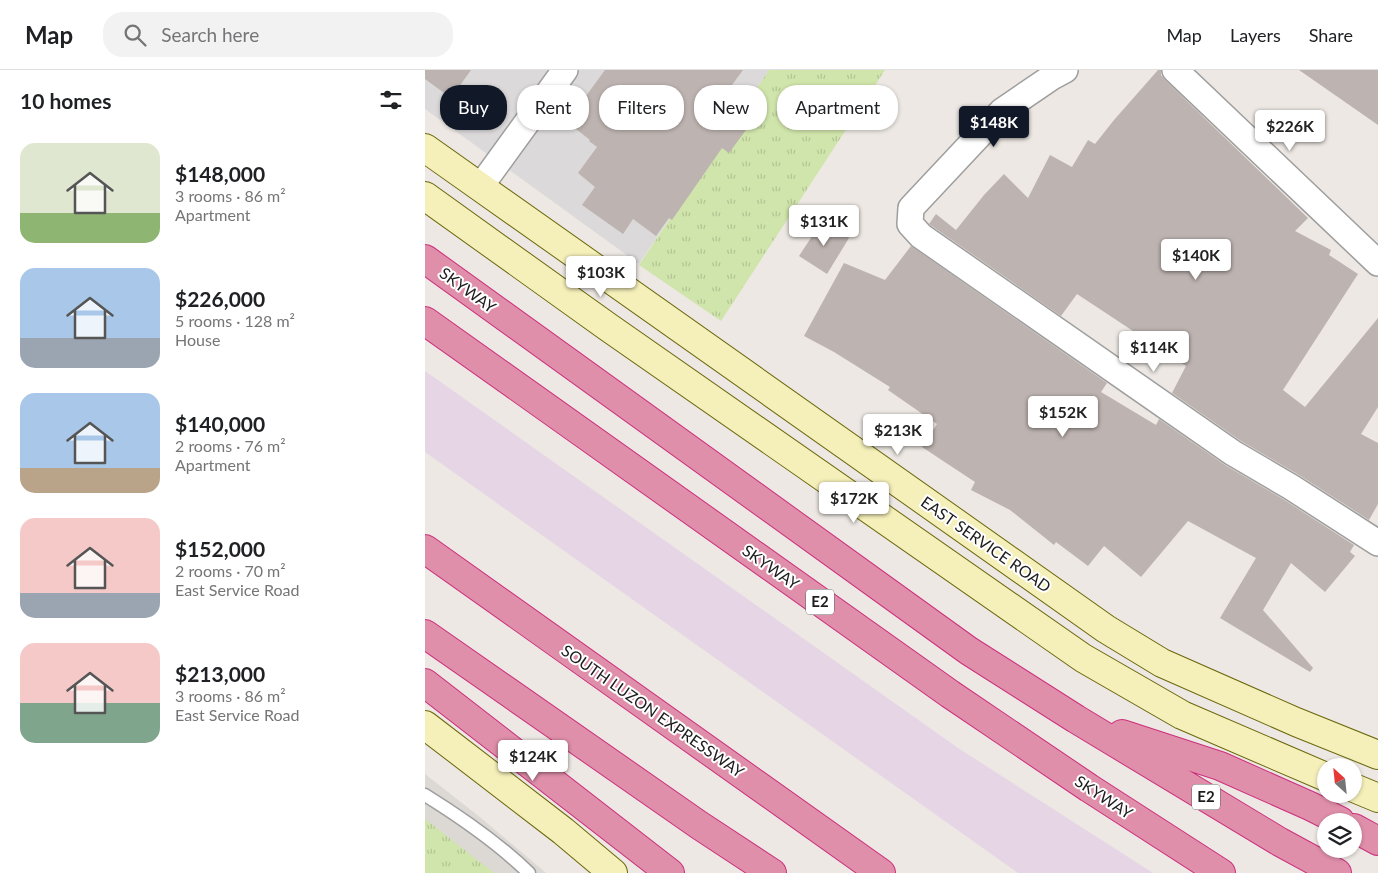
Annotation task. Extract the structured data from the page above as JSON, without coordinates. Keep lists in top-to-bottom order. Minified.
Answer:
{"streets":{"highway":["SKYWAY","E2","SOUTH LUZON EXPRESSWAY"],"main road":["EAST SERVICE ROAD"]},"north":"top left","page":{"header":"Map","search":"Search here","nav":["Map","Layers","Share"],"heading":"10 homes","chip":["Buy","Rent","Filters","New","Apartment"],"price":["$148K","$226K","$131K","$140K","$103K","$114K","$152K","$213K","$172K","$124K"],"list":[{"name":"$148,000","note":"3 rooms · 86 m² · Apartment"},{"name":"$226,000","note":"5 rooms · 128 m² · House"},{"name":"$140,000","note":"2 rooms · 76 m² · Apartment"},{"name":"$152,000","note":"2 rooms · 70 m² · East Service Road"},{"name":"$213,000","note":"3 rooms · 86 m² · East Service Road"}]}}
